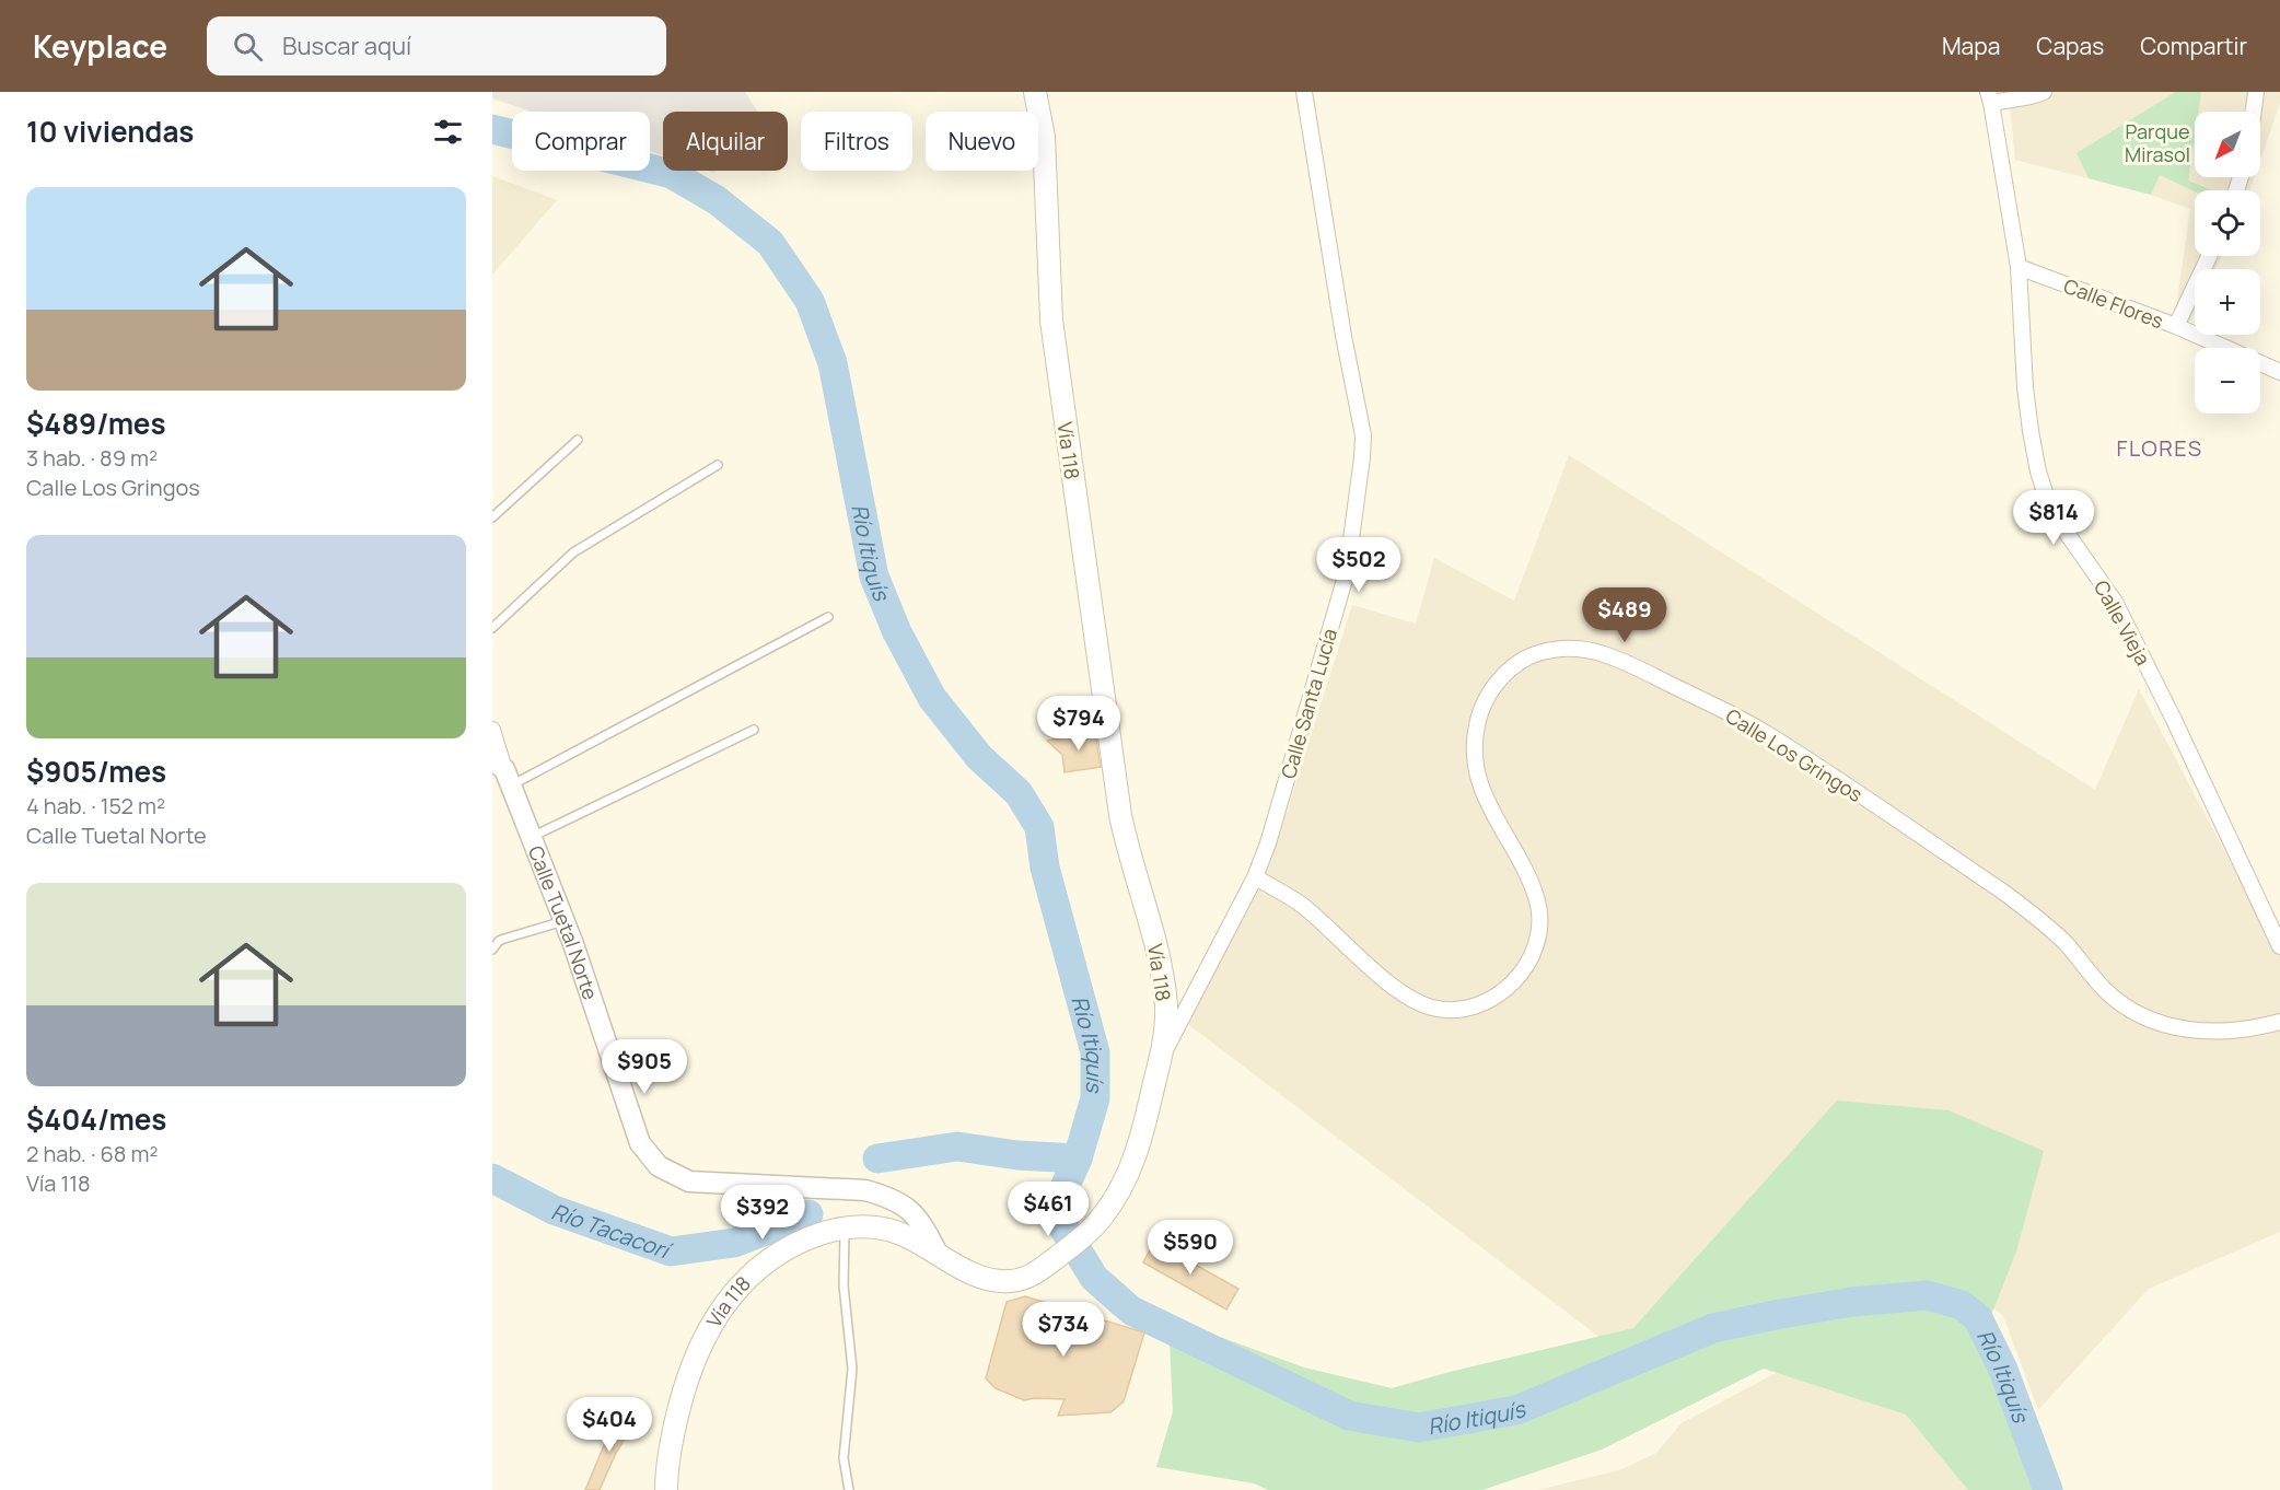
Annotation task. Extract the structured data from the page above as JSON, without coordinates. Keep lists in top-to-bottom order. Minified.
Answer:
{"streets":{"main road":["Vía 118"],"street":["Calle Flores","Calle Vieja","Calle Santa Lucía","Calle Los Gringos","Calle Tuetal Norte"]},"crossings":[["Calle Flores","Calle Vieja"],["Vía 118","Calle Santa Lucía"],["Vía 118","Calle Tuetal Norte"],["Calle Santa Lucía","Calle Los Gringos"]],"districts":["FLORES"],"water":["Río Itiquís","Río Tacacorí"],"parks":["Parque Mirasol"],"north":"bottom left","page":{"header":"Keyplace","search":"Buscar aquí","nav":["Mapa","Capas","Compartir"],"heading":"10 viviendas","map_buttons":["+","−"],"chip":["Comprar","Alquilar","Filtros","Nuevo"],"list":[{"name":"$489/mes","note":"3 hab. · 89 m² · Calle Los Gringos"},{"name":"$905/mes","note":"4 hab. · 152 m² · Calle Tuetal Norte"},{"name":"$404/mes","note":"2 hab. · 68 m² · Vía 118"}],"price":["$814","$502","$489","$794","$905","$461","$392","$590","$734","$404"]}}
